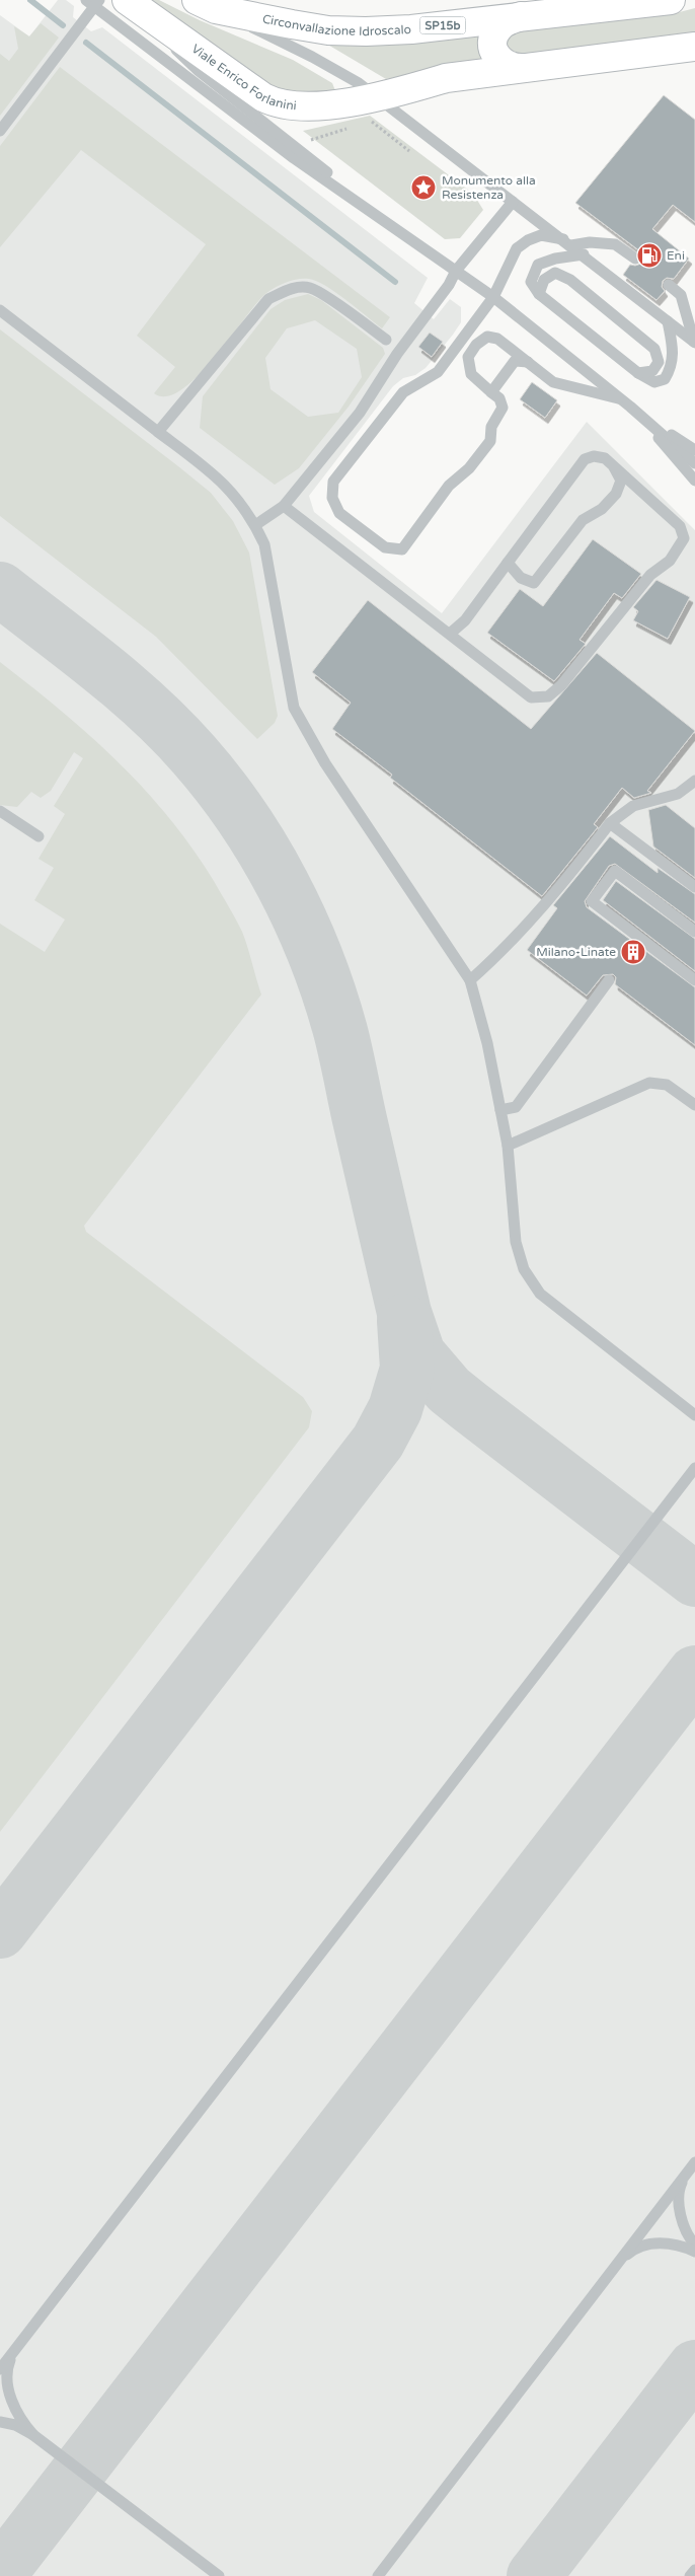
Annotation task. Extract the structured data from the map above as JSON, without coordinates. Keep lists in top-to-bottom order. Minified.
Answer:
{"streets":{"main road":["Circonvallazione Idroscalo","SP15b","Viale Enrico Forlanini"]},"places":{"place":["Monumento alla Resistenza"],"fuel station":["Eni"],"building":["Milano-Linate"]}}
